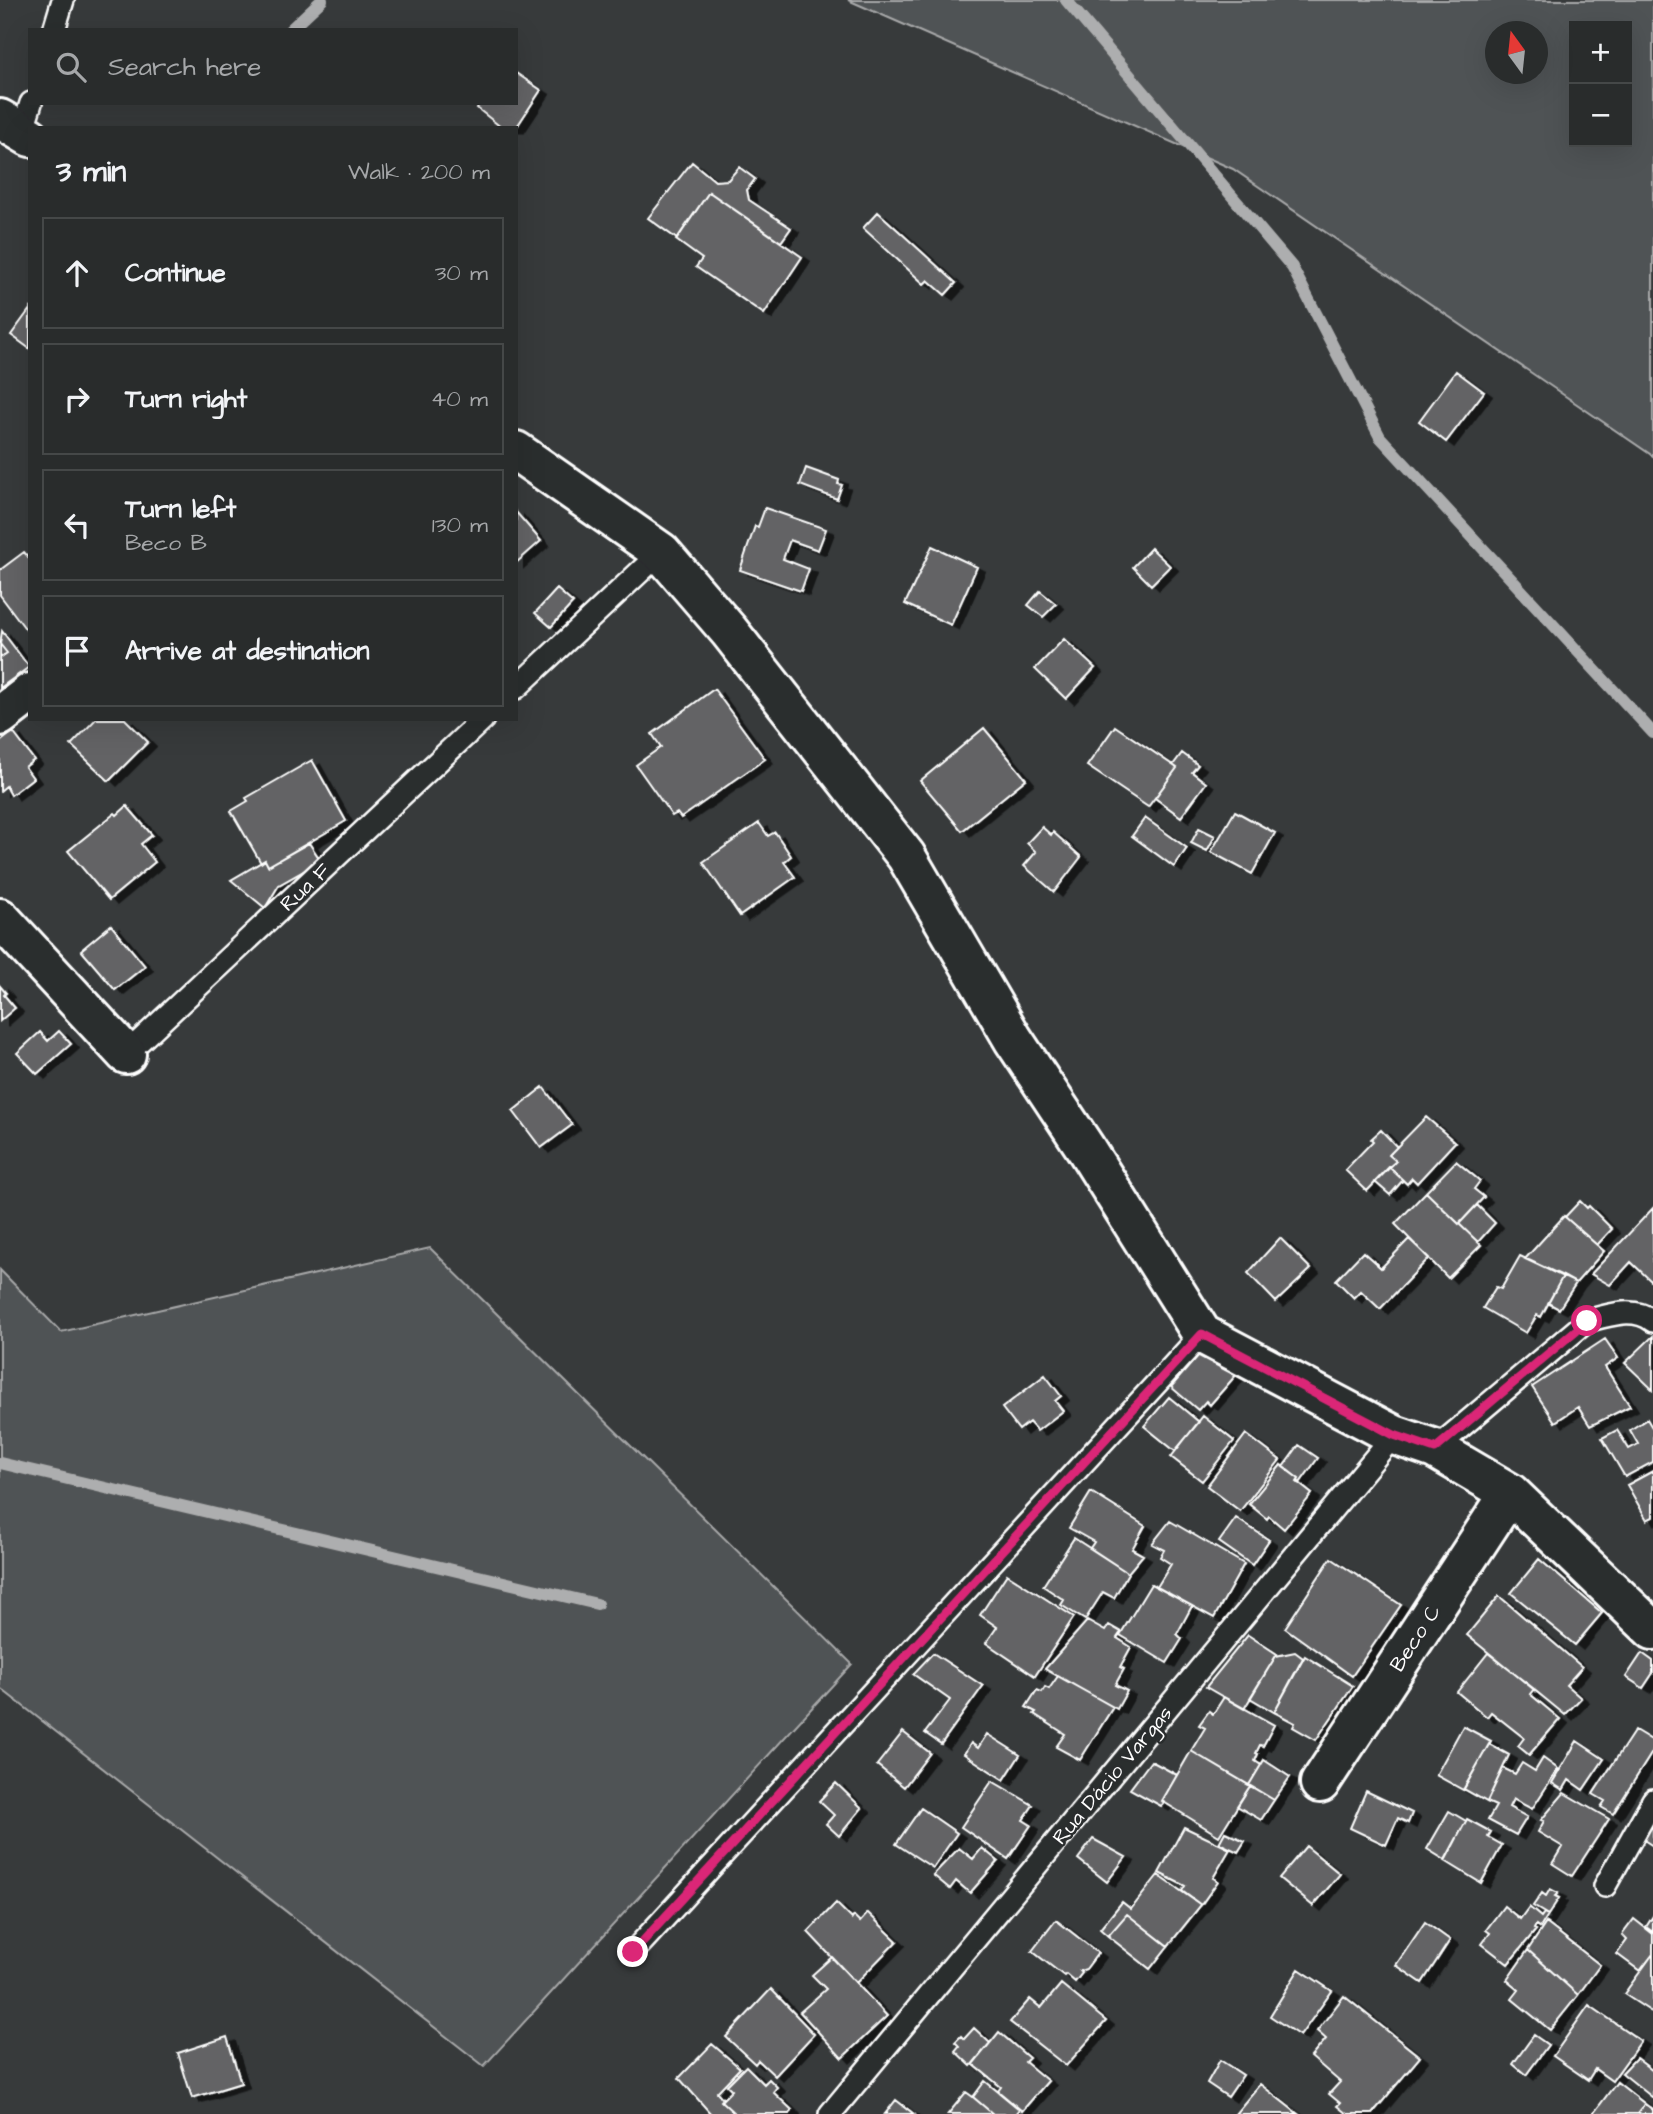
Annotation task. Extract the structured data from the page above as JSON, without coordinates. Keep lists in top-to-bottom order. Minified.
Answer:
{"streets":{"street":["Beco C"],"lane":["Rua F","Rua Dácio Vargas"]},"north":"top","page":{"map_buttons":["+","−"],"search":"Search here","heading":["3 min","Walk · 200 m"],"list":[["Continue","30 m"],["Turn right","40 m"],["Turn left","Beco B","130 m"],"Arrive at destination"]}}
